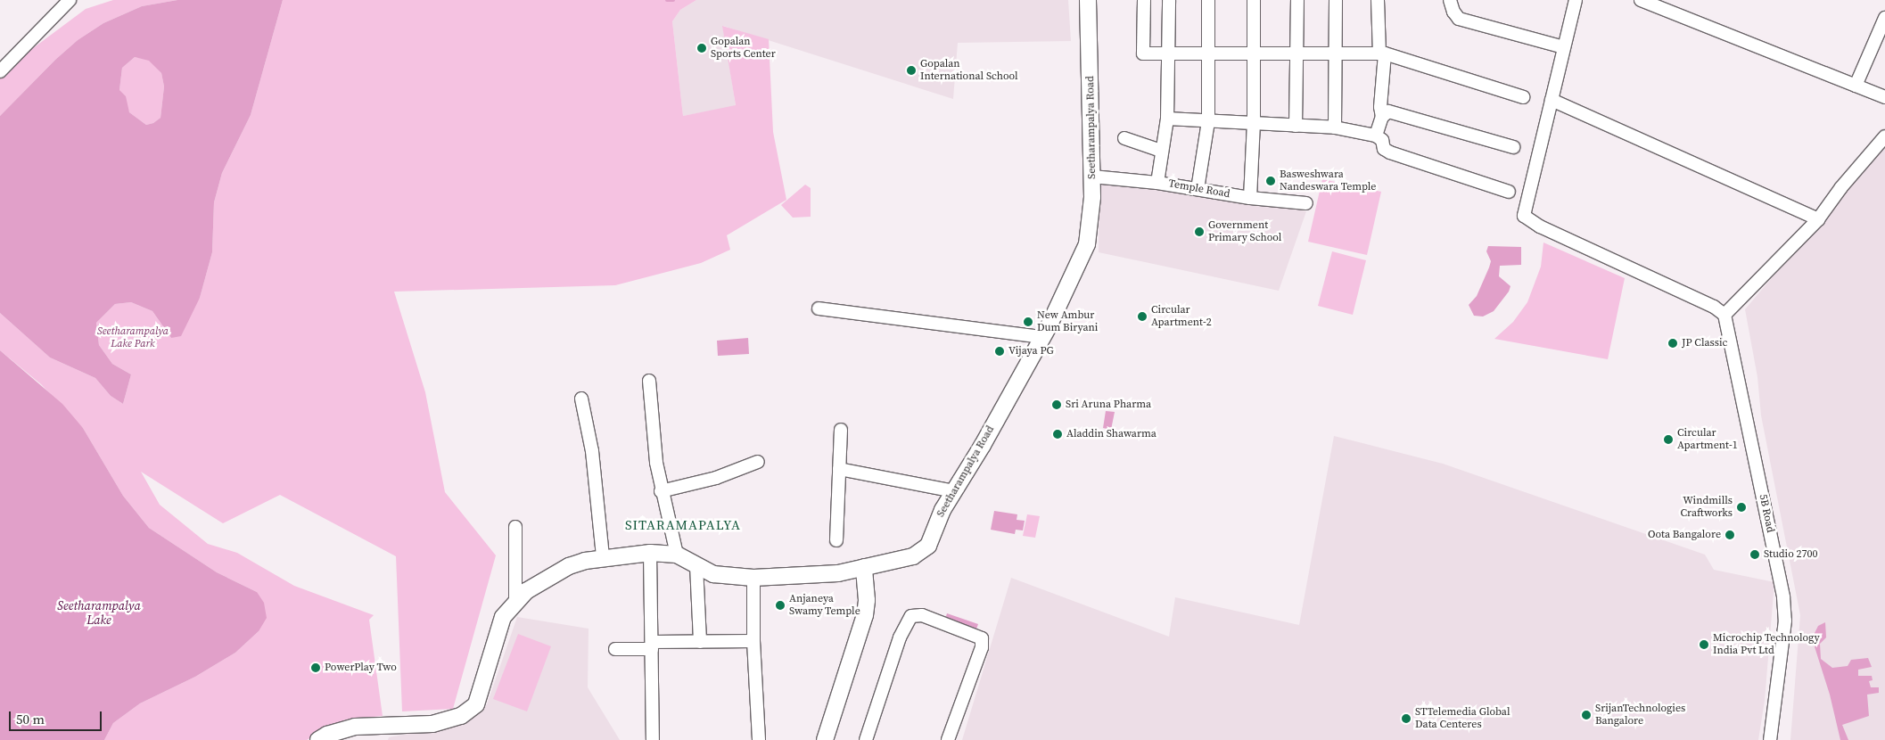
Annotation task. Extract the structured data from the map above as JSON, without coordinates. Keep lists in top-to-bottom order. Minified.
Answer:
{"streets":{"street":["Seetharampalya Road","Temple Road","5B Road"]},"crossings":[["Seetharampalya Road","Temple Road"]],"districts":["SITARAMAPALYA"],"water":["Seetharampalya Lake"],"parks":["Seetharampalya Lake Park"],"places":["Gopalan Sports Center","Gopalan International School","Basweshwara Nandeswara Temple","Government Primary School","Circular Apartment-2","New Ambur Dum Biryani","JP Classic","Vijaya PG","Sri Aruna Pharma","Aladdin Shawarma","Circular Apartment-1","Windmills Craftworks","Oota Bangalore","Studio 2700","Anjaneya Swamy Temple","Microchip Technology India Pvt Ltd","PowerPlay Two","SrijanTechnologies Bangalore","STTelemedia Global Data Centeres"],"scale_bar":"50 m"}
